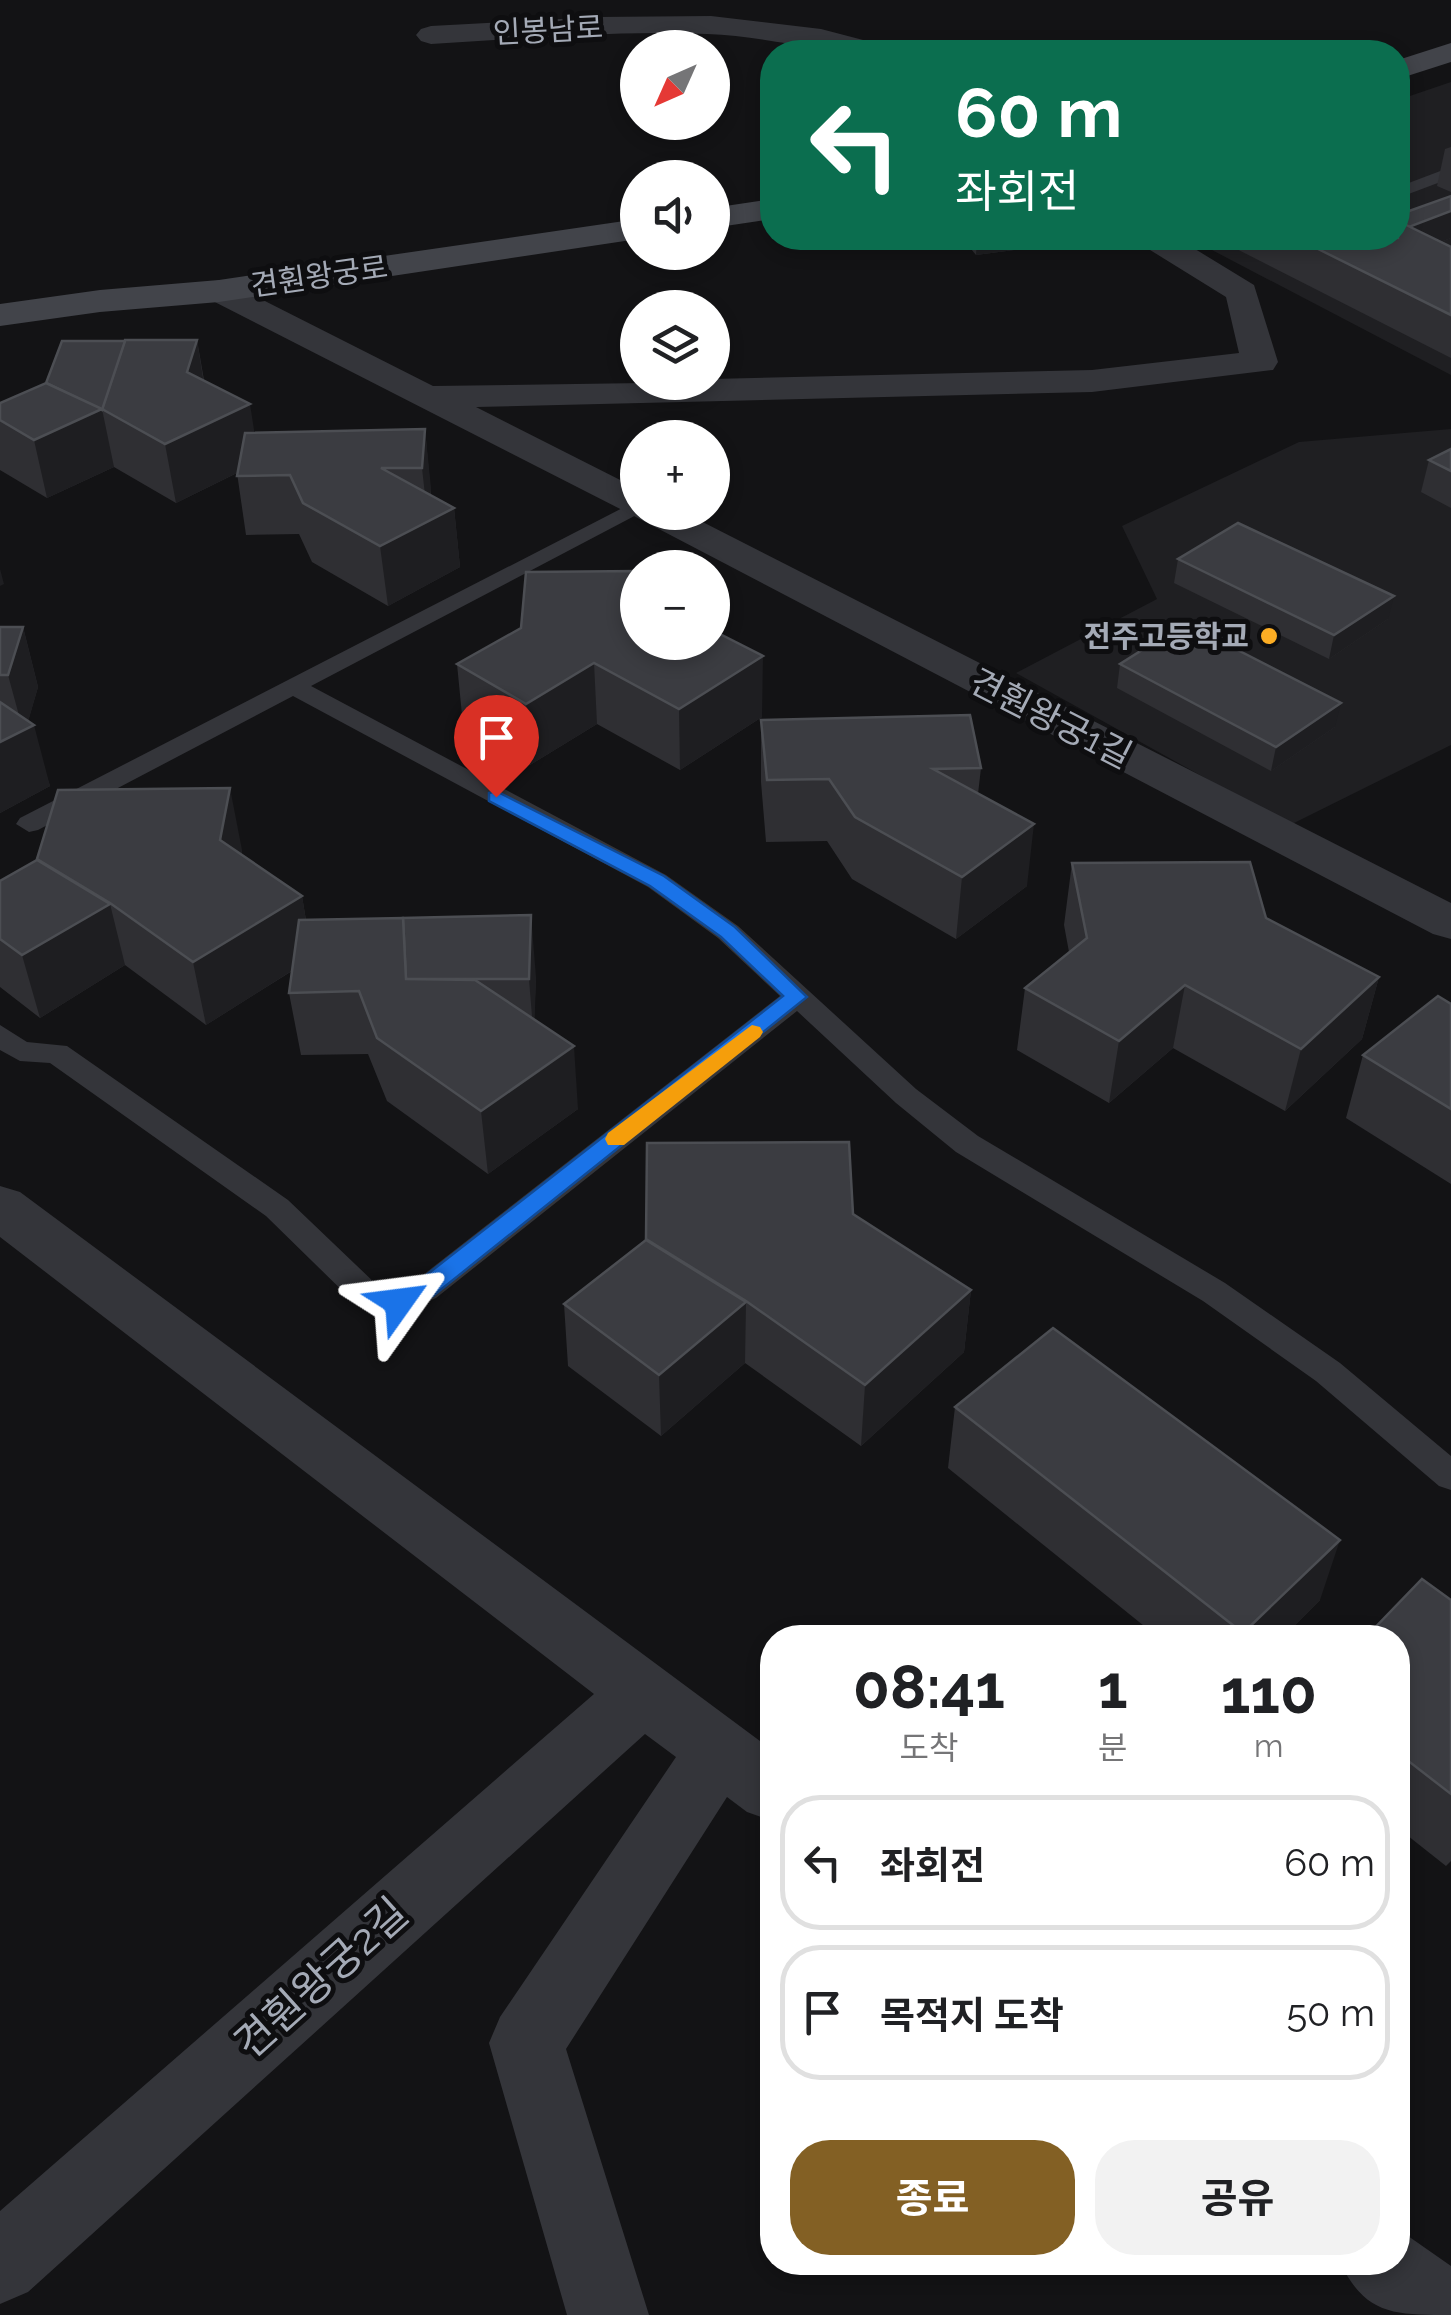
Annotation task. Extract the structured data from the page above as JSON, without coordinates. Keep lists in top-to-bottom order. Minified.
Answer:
{"streets":{"street":["인봉남로","견훤왕궁로","견훤왕궁1길","견훤왕궁2길"]},"places":["전주고등학교"],"north":"bottom left","page":{"map_buttons":["+","−"],"turn":["60 m","좌회전"],"eta":["08:41","도착","1","분","110","m"],"list":[{"name":"좌회전","value":"60 m"},{"name":"목적지 도착","value":"50 m"}],"buttons":["종료","공유"]}}
